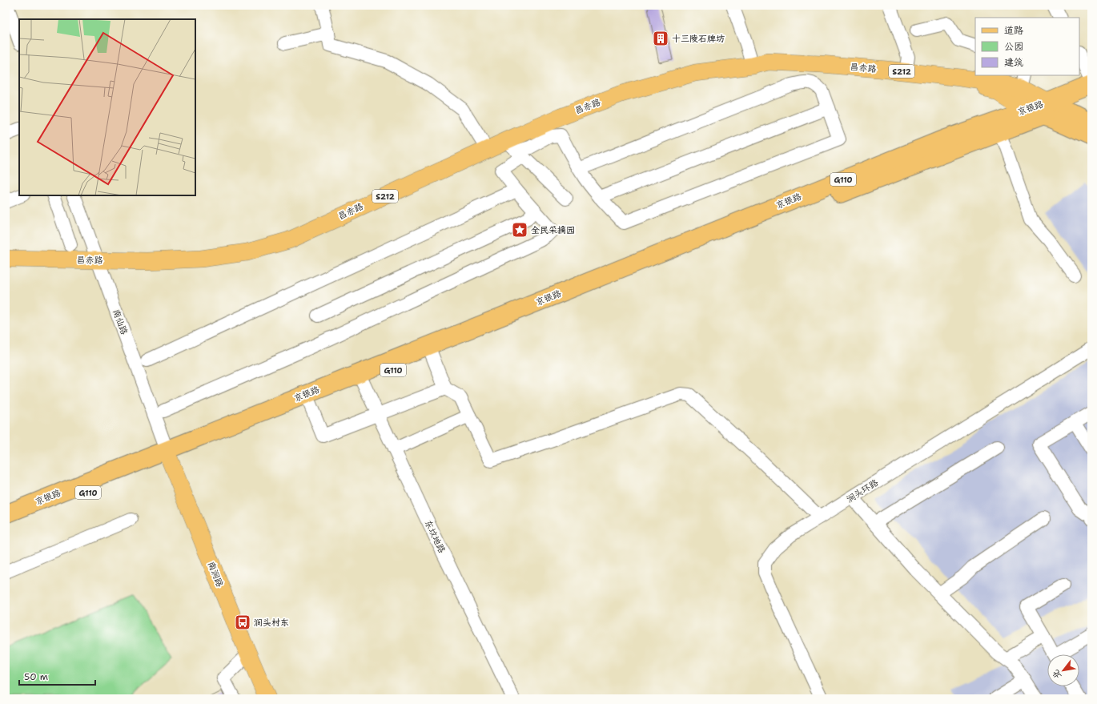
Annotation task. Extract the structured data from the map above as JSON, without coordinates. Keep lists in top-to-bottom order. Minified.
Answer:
{"streets":{"highway":["京银路","G110"],"main road":["昌赤路","S212","南涧路"],"street":["南仙路","涧头环路","东坟地路"]},"crossings":[["昌赤路","京银路"],["昌赤路","南仙路"],["京银路","南仙路"],["京银路","东坟地路"],["京银路","南涧路"],["南仙路","南涧路"]],"places":{"building":["十三陵石牌坊"],"place":["全民采摘园"],"bus stop":["涧头村东"]},"legend":["道路","公园","建筑"],"scale_bar":"50 m","north":"bottom left"}
